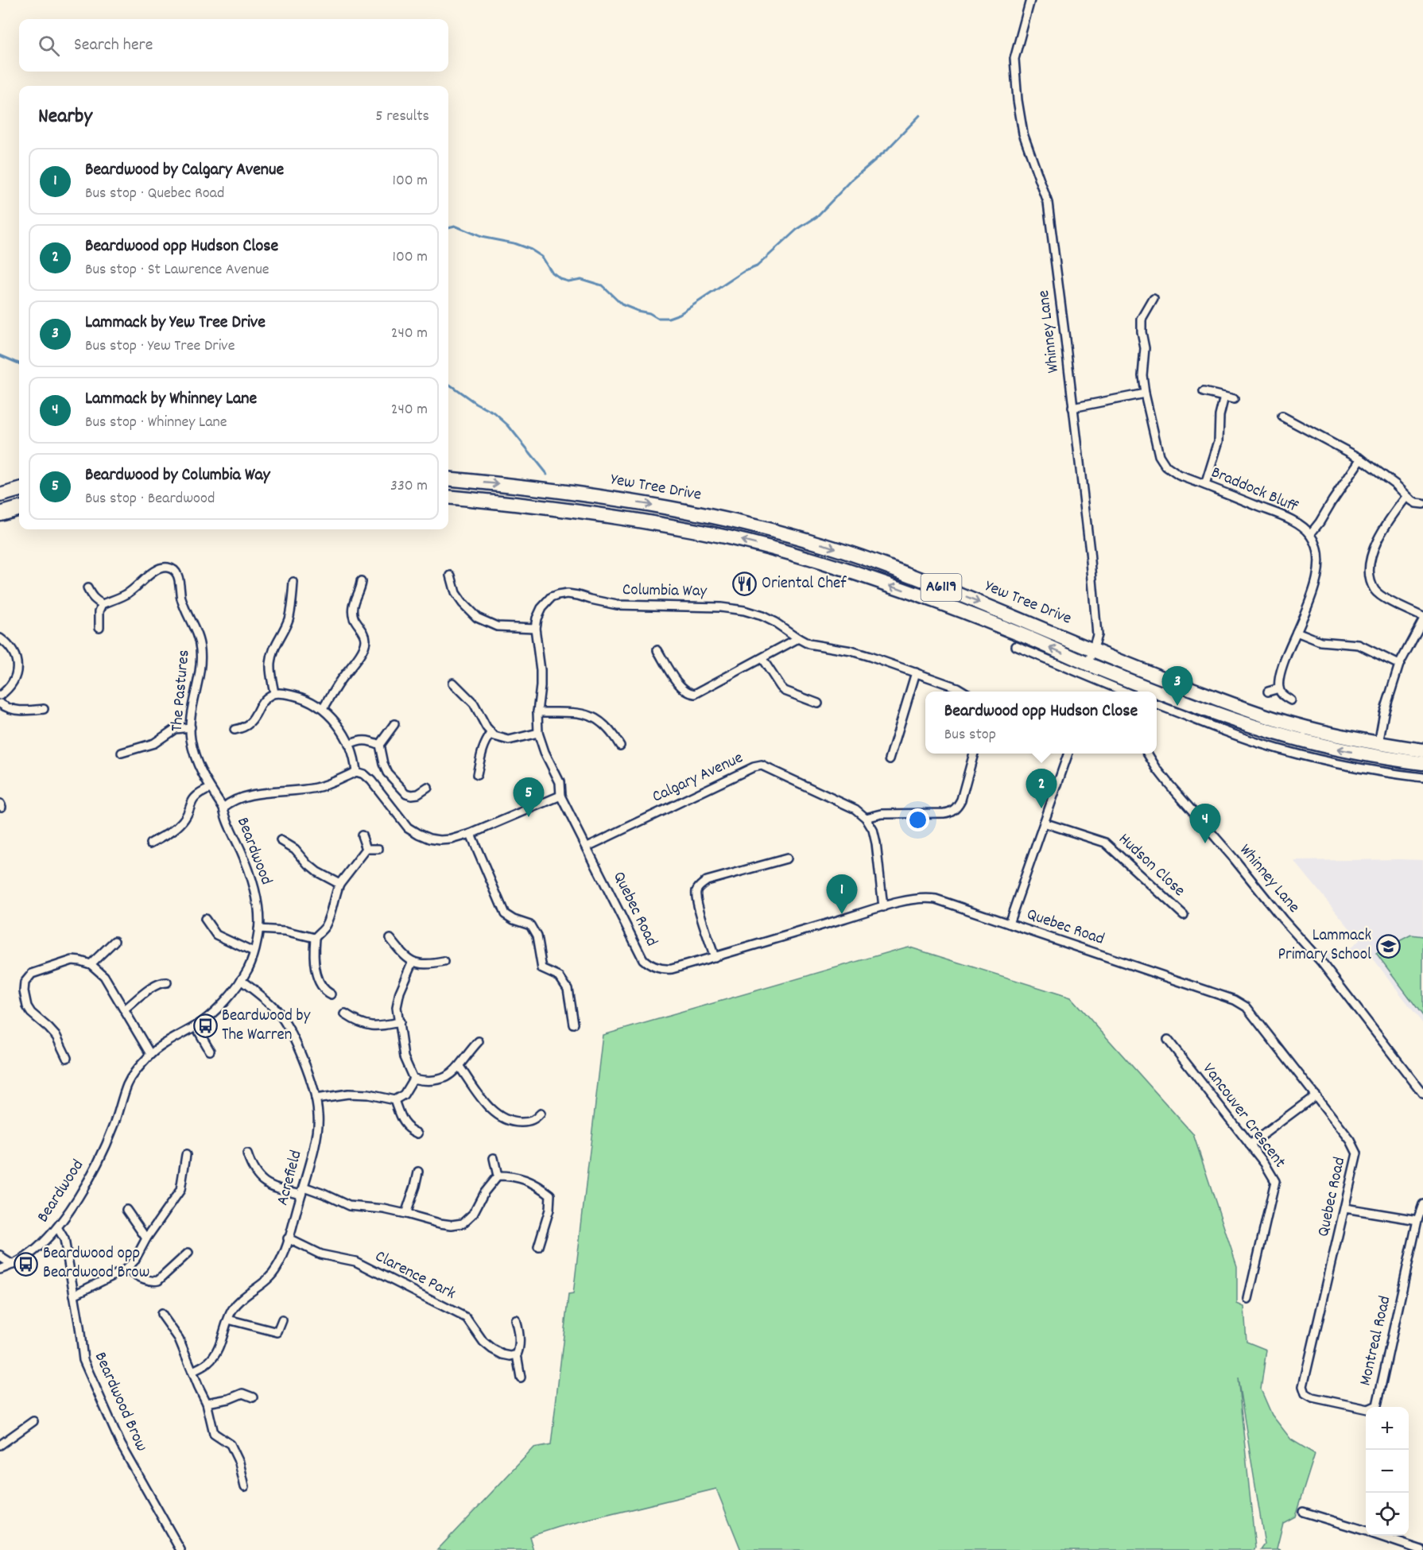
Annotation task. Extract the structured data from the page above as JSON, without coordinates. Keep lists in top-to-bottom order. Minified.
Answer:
{"streets":{"highway":["Yew Tree Drive","A6119"],"street":["Whinney Lane","Braddock Bluff","Columbia Way","The Pastures","Calgary Avenue","Beardwood","Hudson Close","Quebec Road","Vancouver Crescent","Acrefield","Clarence Park","Montreal Road","Beardwood Brow"]},"crossings":[["Whinney Lane","Yew Tree Drive"],["Columbia Way","Quebec Road"],["The Pastures","Beardwood"],["Calgary Avenue","Quebec Road"],["Beardwood","Acrefield"],["Beardwood","Beardwood Brow"],["Quebec Road","Montreal Road"],["Acrefield","Clarence Park"]],"places":{"restaurant":["Oriental Chef"],"school or university":["Lammack Primary School"],"bus stop":["Beardwood by The Warren","Beardwood opp Beardwood Brow"]},"page":{"search":"Search here","heading":["Nearby","5 results"],"list":[{"mark":"1","name":"Beardwood by Calgary Avenue","note":"Bus stop · Quebec Road","value":"100 m"},{"mark":"2","name":"Beardwood opp Hudson Close","note":"Bus stop · St Lawrence Avenue","value":"100 m"},{"mark":"3","name":"Lammack by Yew Tree Drive","note":"Bus stop · Yew Tree Drive","value":"240 m"},{"mark":"4","name":"Lammack by Whinney Lane","note":"Bus stop · Whinney Lane","value":"240 m"},{"mark":"5","name":"Beardwood by Columbia Way","note":"Bus stop · Beardwood","value":"330 m"}],"pins":["3","2","5","4","1"],"popup":["Beardwood opp Hudson Close","Bus stop"],"map_buttons":["+","−"]}}
